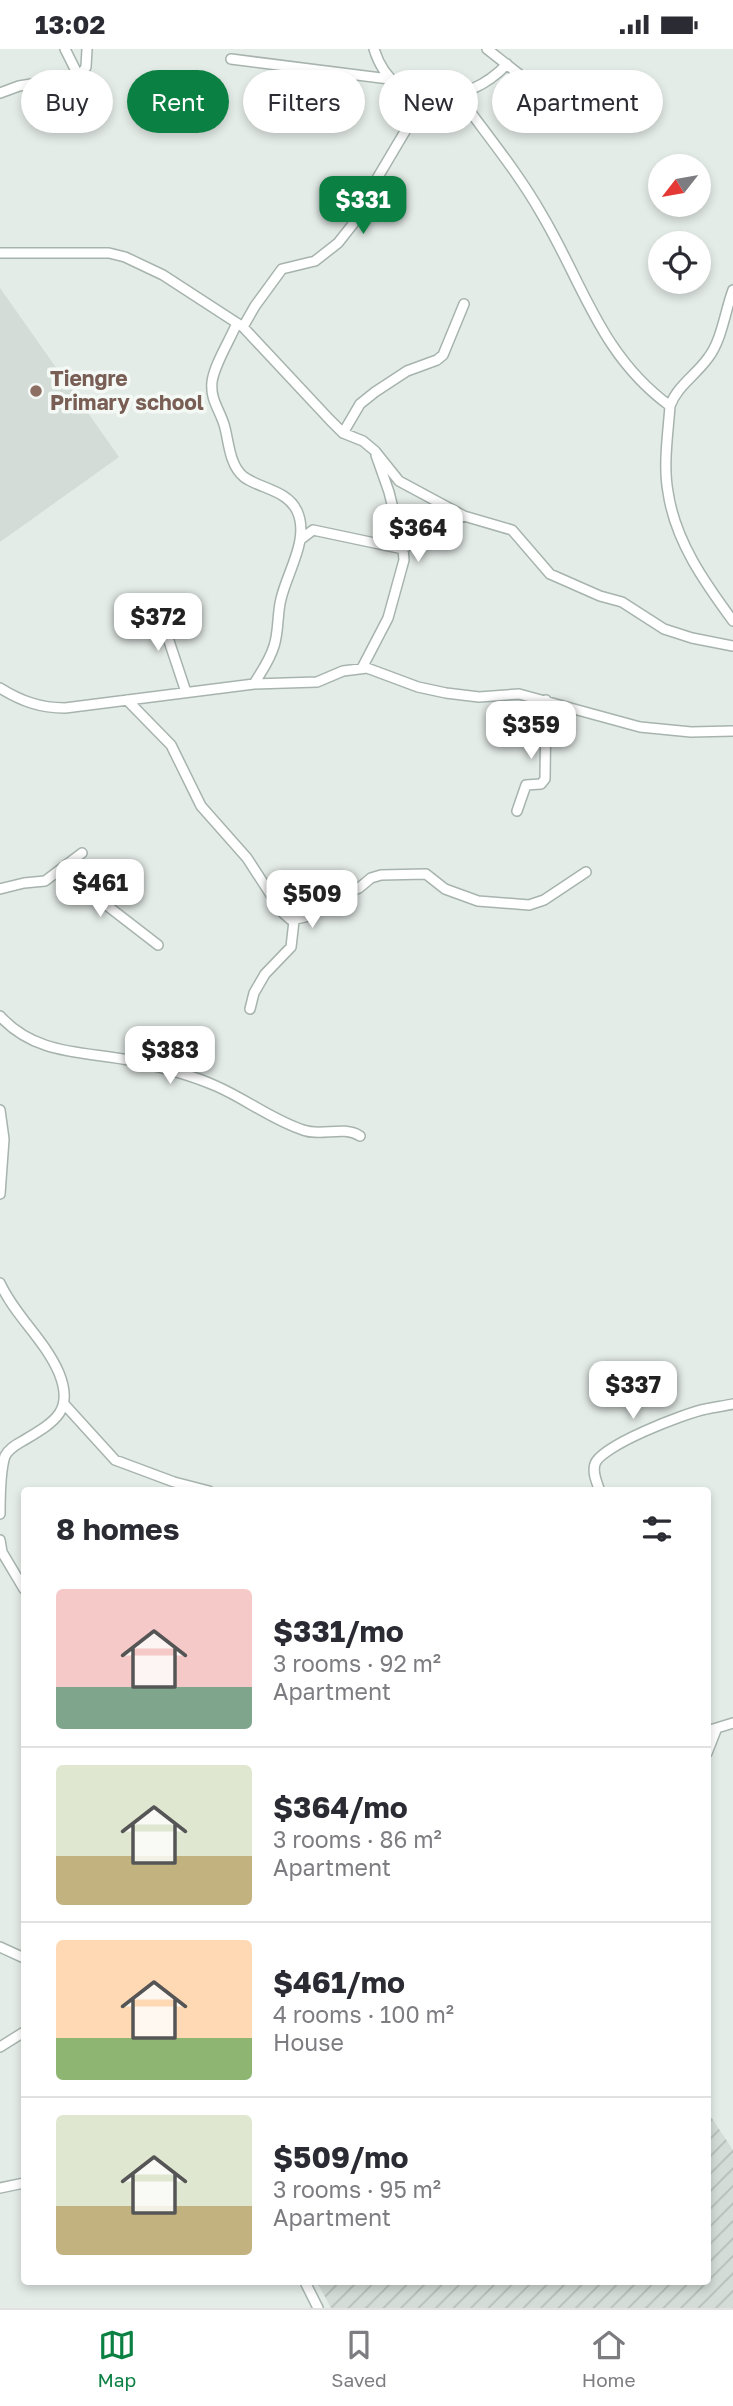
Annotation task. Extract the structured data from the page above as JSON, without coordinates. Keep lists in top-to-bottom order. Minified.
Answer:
{"places":["Tiengre Primary school"],"north":"bottom left","page":{"status":"13:02","chip":["Buy","Rent","Filters","New","Apartment"],"price":["$331","$364","$372","$359","$461","$509","$383","$337"],"heading":"8 homes","list":[{"name":"$331/mo","note":"3 rooms · 92 m² · Apartment"},{"name":"$364/mo","note":"3 rooms · 86 m² · Apartment"},{"name":"$461/mo","note":"4 rooms · 100 m² · House"},{"name":"$509/mo","note":"3 rooms · 95 m² · Apartment"}],"tabs":["Map","Saved","Home"]}}
